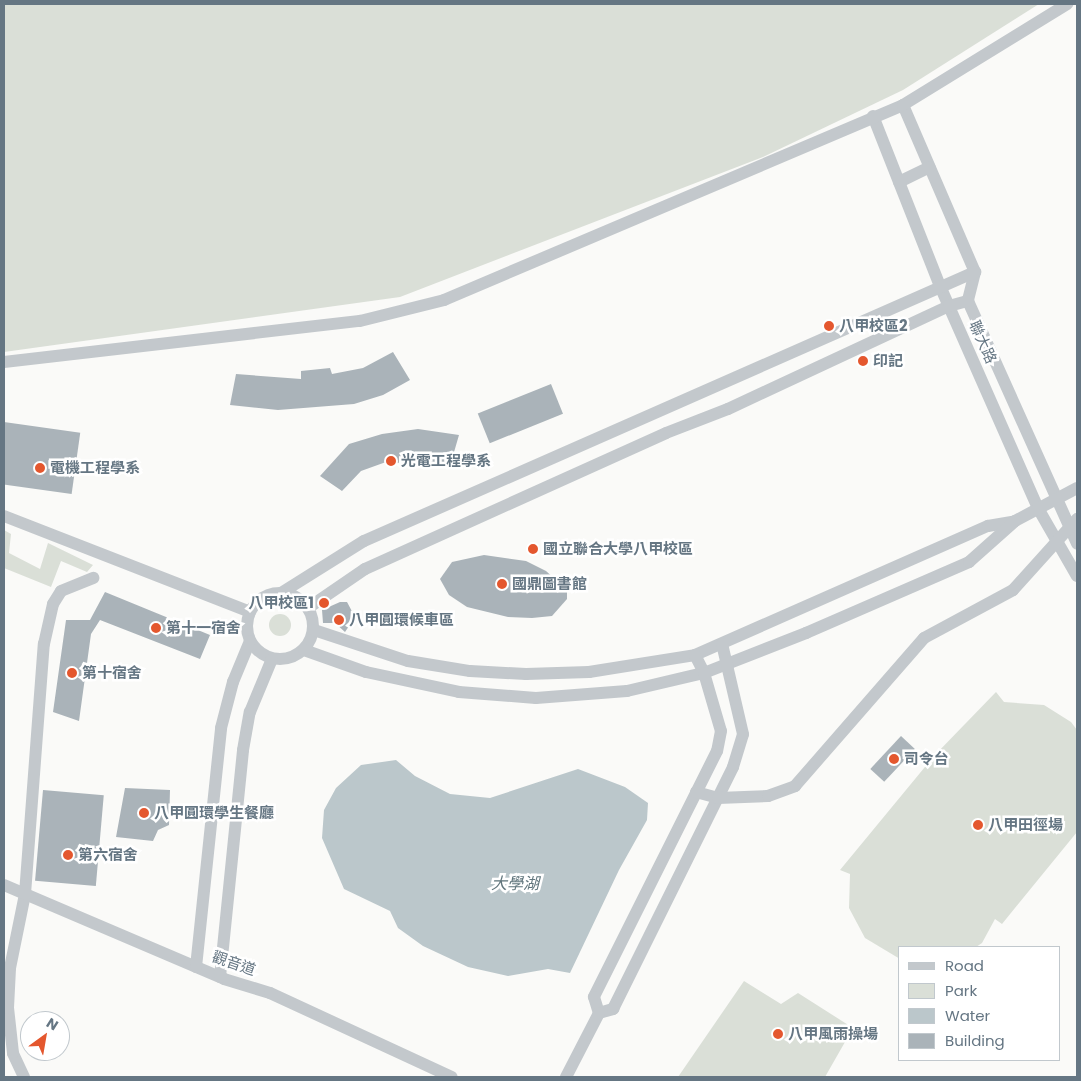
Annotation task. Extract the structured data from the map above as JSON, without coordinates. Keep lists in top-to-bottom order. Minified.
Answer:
{"streets":{"street":["聯大路","觀音道"]},"water":["大學湖"],"places":["八甲校區2","印記","光電工程學系","電機工程學系","國立聯合大學八甲校區","國鼎圖書館","八甲校區1","八甲圓環候車區","第十一宿舍","第十宿舍","司令台","八甲圓環學生餐廳","八甲田徑場","第六宿舍","八甲風雨操場"],"legend":["Road","Park","Water","Building"],"north":"top right"}
